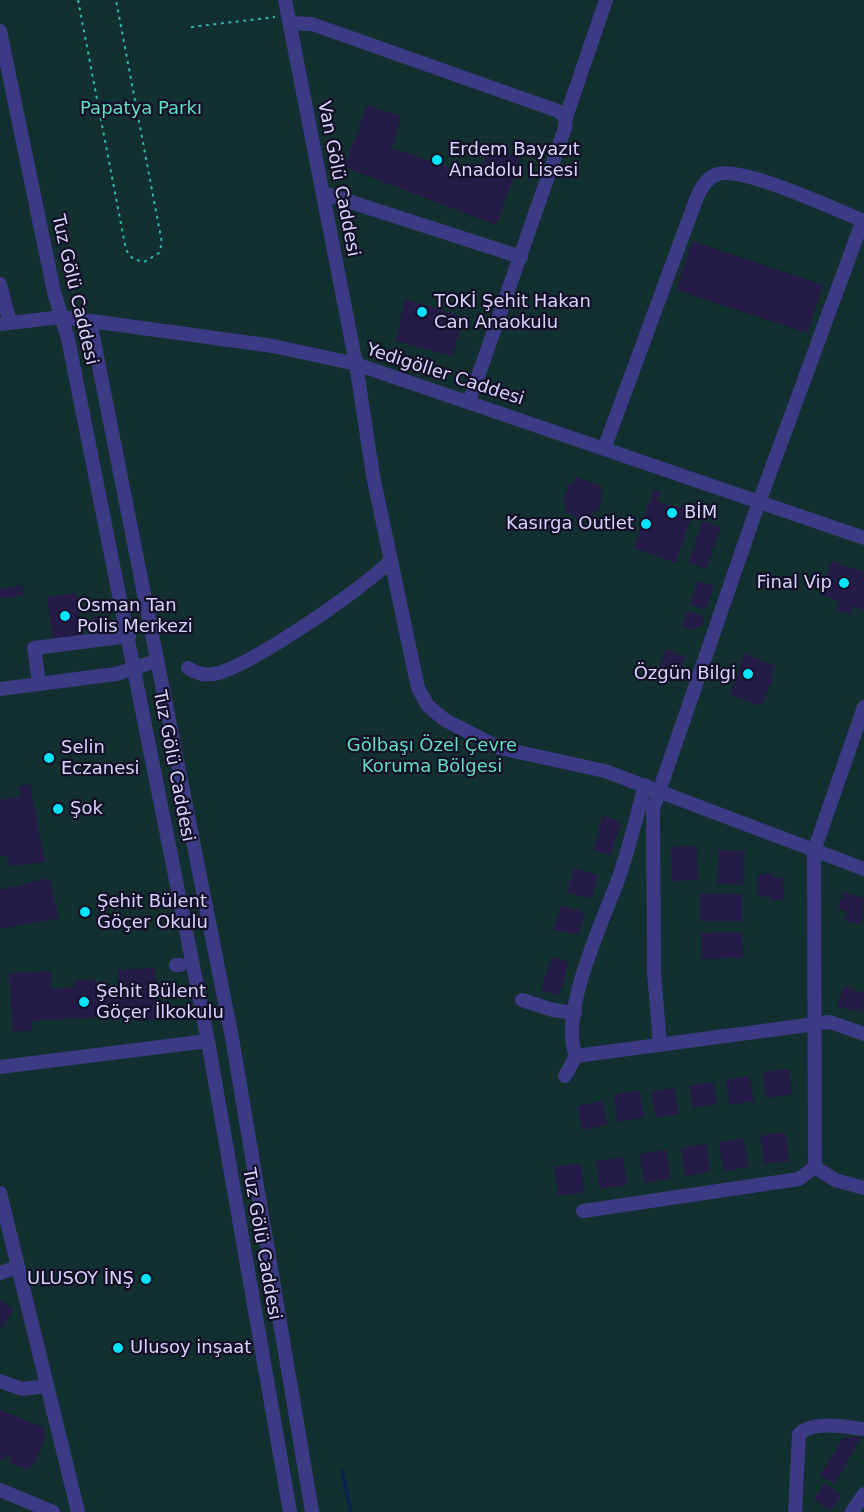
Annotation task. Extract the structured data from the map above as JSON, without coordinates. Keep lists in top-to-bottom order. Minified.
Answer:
{"streets":{"street":["Van Gölü Caddesi","Tuz Gölü Caddesi","Yedigöller Caddesi"]},"crossings":[["Van Gölü Caddesi","Yedigöller Caddesi"],["Tuz Gölü Caddesi","Yedigöller Caddesi"]],"parks":["Papatya Parkı","Gölbaşı Özel Çevre Koruma Bölgesi"],"places":["Erdem Bayazıt Anadolu Lisesi","TOKİ Şehit Hakan Can Anaokulu","BİM","Kasırga Outlet","Final Vip","Osman Tan Polis Merkezi","Özgün Bilgi","Selin Eczanesi","Şok","Şehit Bülent Göçer Okulu","Şehit Bülent Göçer İlkokulu","ULUSOY İNŞ","Ulusoy inşaat"]}
